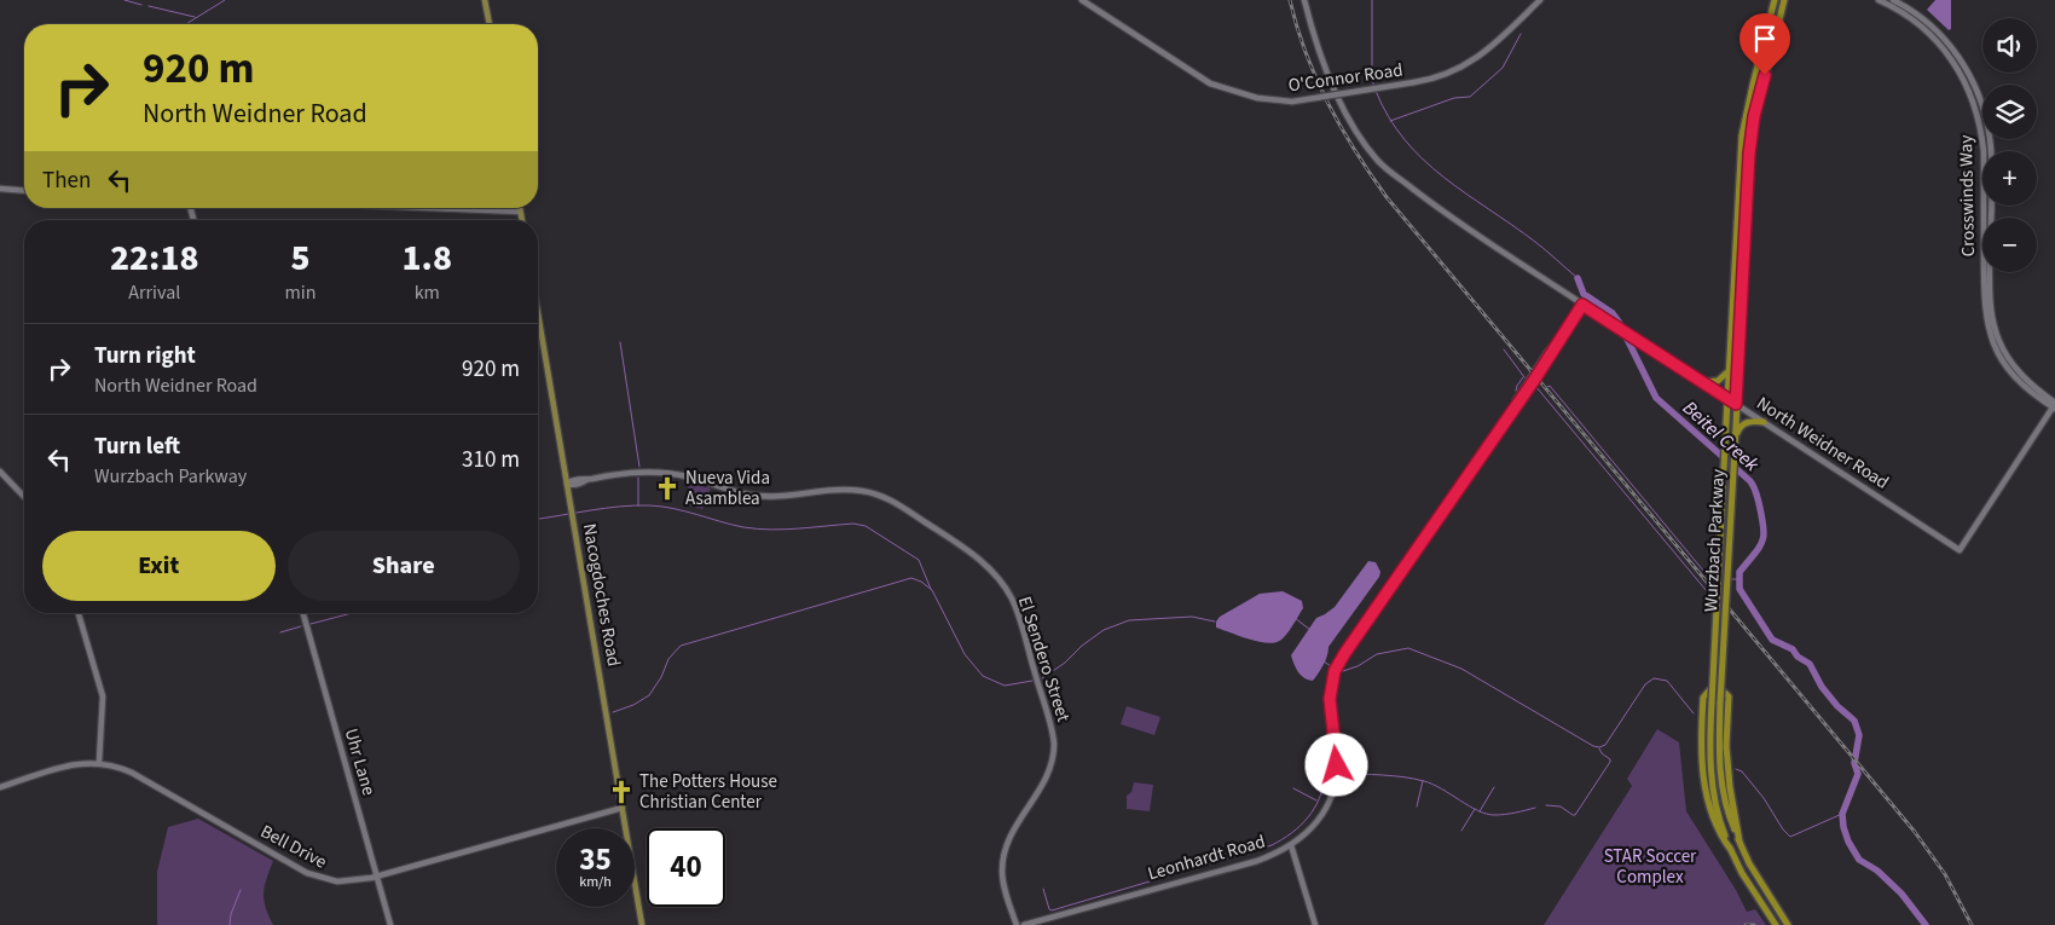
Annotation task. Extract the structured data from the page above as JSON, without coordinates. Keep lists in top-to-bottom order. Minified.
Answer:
{"streets":{"highway":["Wurzbach Parkway"],"main road":["Nacogdoches Road"],"street":["O'Connor Road","Crosswinds Way","North Weidner Road","El Sendero Street","Uhr Lane","Bell Drive","Leonhardt Road"]},"crossings":[["Crosswinds Way","North Weidner Road"],["North Weidner Road","Wurzbach Parkway"],["North Weidner Road","Leonhardt Road"],["Nacogdoches Road","El Sendero Street"],["Nacogdoches Road","Bell Drive"],["Uhr Lane","Bell Drive"]],"water":["Beitel Creek"],"parks":["STAR Soccer Complex"],"places":{"church":["Nueva Vida Asamblea","The Potters House Christian Center"]},"page":{"map_buttons":["+","−"],"turn":["920 m","North Weidner Road"],"then":"Then","eta":["22:18","Arrival","5","min","1.8","km"],"list":[{"name":"Turn right","note":"North Weidner Road","value":"920 m"},{"name":"Turn left","note":"Wurzbach Parkway","value":"310 m"}],"buttons":["Exit","Share"],"speed":"35 km/h","limit":"40"}}
